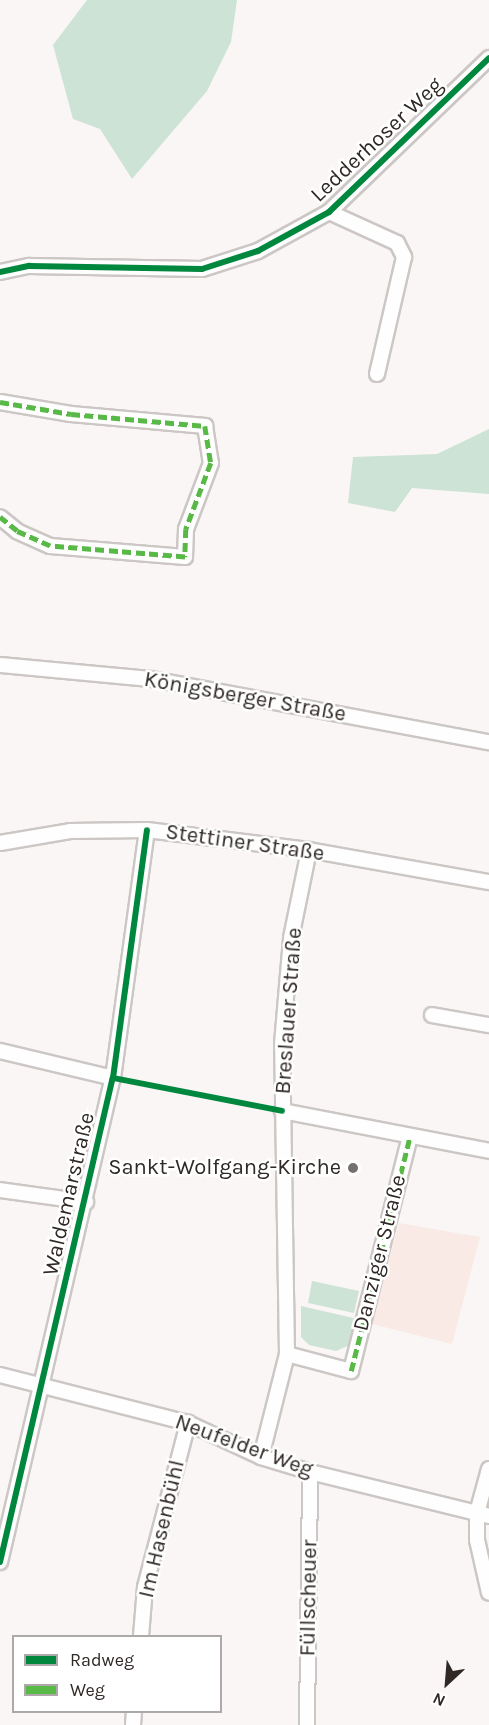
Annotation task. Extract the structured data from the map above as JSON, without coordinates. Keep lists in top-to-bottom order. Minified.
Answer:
{"streets":{"street":["Ledderhoser Weg","Königsberger Straße","Stettiner Straße","Breslauer Straße","Waldemarstraße","Danziger Straße","Neufelder Weg","Im Hasenbühl","Füllscheuer"]},"crossings":[["Stettiner Straße","Breslauer Straße"],["Stettiner Straße","Waldemarstraße"],["Breslauer Straße","Danziger Straße"],["Breslauer Straße","Neufelder Weg"],["Waldemarstraße","Neufelder Weg"],["Neufelder Weg","Im Hasenbühl"],["Neufelder Weg","Füllscheuer"]],"places":["Sankt-Wolfgang-Kirche"],"legend":["Radweg","Weg"],"north":"bottom left"}
